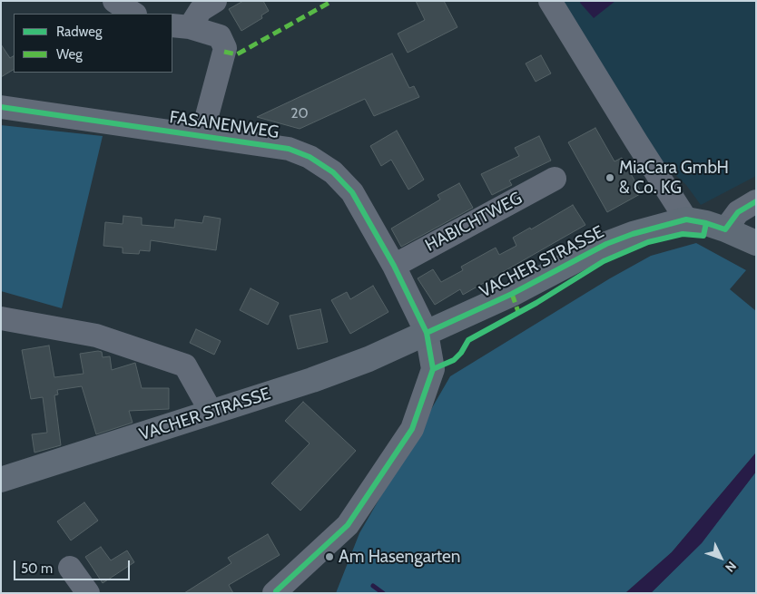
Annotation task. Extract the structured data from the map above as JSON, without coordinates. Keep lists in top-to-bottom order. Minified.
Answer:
{"streets":{"main road":["VACHER STRASSE"],"street":["FASANENWEG","HABICHTWEG"]},"crossings":[["FASANENWEG","HABICHTWEG"],["FASANENWEG","VACHER STRASSE"]],"places":["MiaCara GmbH & Co. KG","Am Hasengarten"],"house_numbers":["20"],"legend":["Radweg","Weg"],"scale_bar":"50 m","north":"bottom right"}
